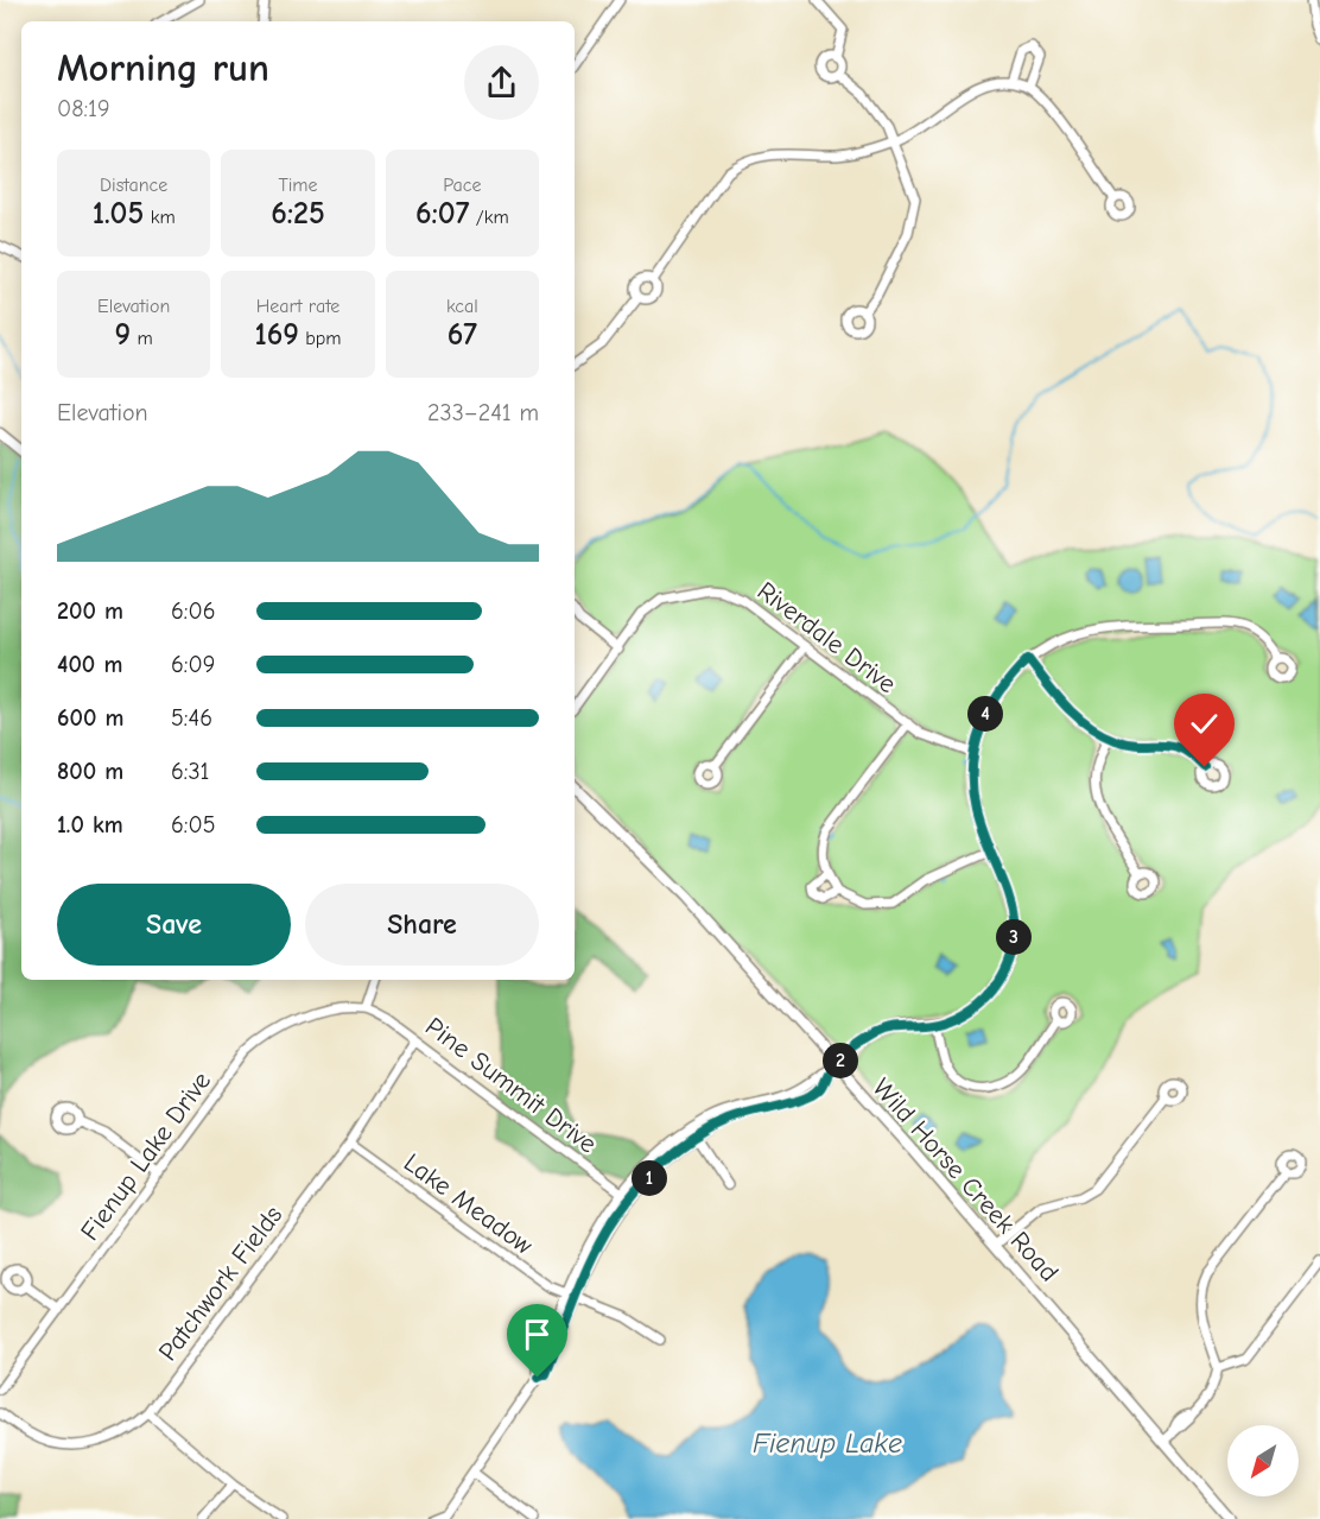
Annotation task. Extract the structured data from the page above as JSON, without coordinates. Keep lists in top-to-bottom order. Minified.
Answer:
{"streets":{"main road":["Wild Horse Creek Road"],"street":["Riverdale Drive","Pine Summit Drive","Fienup Lake Drive","Lake Meadow","Patchwork Fields"]},"crossings":[["Pine Summit Drive","Fienup Lake Drive"],["Pine Summit Drive","Patchwork Fields"],["Lake Meadow","Patchwork Fields"]],"water":["Fienup Lake"],"north":"bottom left","page":{"heading":["Morning run","08:19"],"stats":[["Distance","1.05 km"],["Time","6:25"],["Pace","6:07 /km"],["Elevation","9 m"],["Heart rate","169 bpm"],["kcal","67"]],"chart":["Elevation","233–241 m"],"list":[{"name":"200 m","note":"6:06"},{"name":"400 m","note":"6:09"},{"name":"600 m","note":"5:46"},{"name":"800 m","note":"6:31"},{"name":"1.0 km","note":"6:05"}],"pins":["4","3","2","1"],"buttons":["Save","Share"]}}
